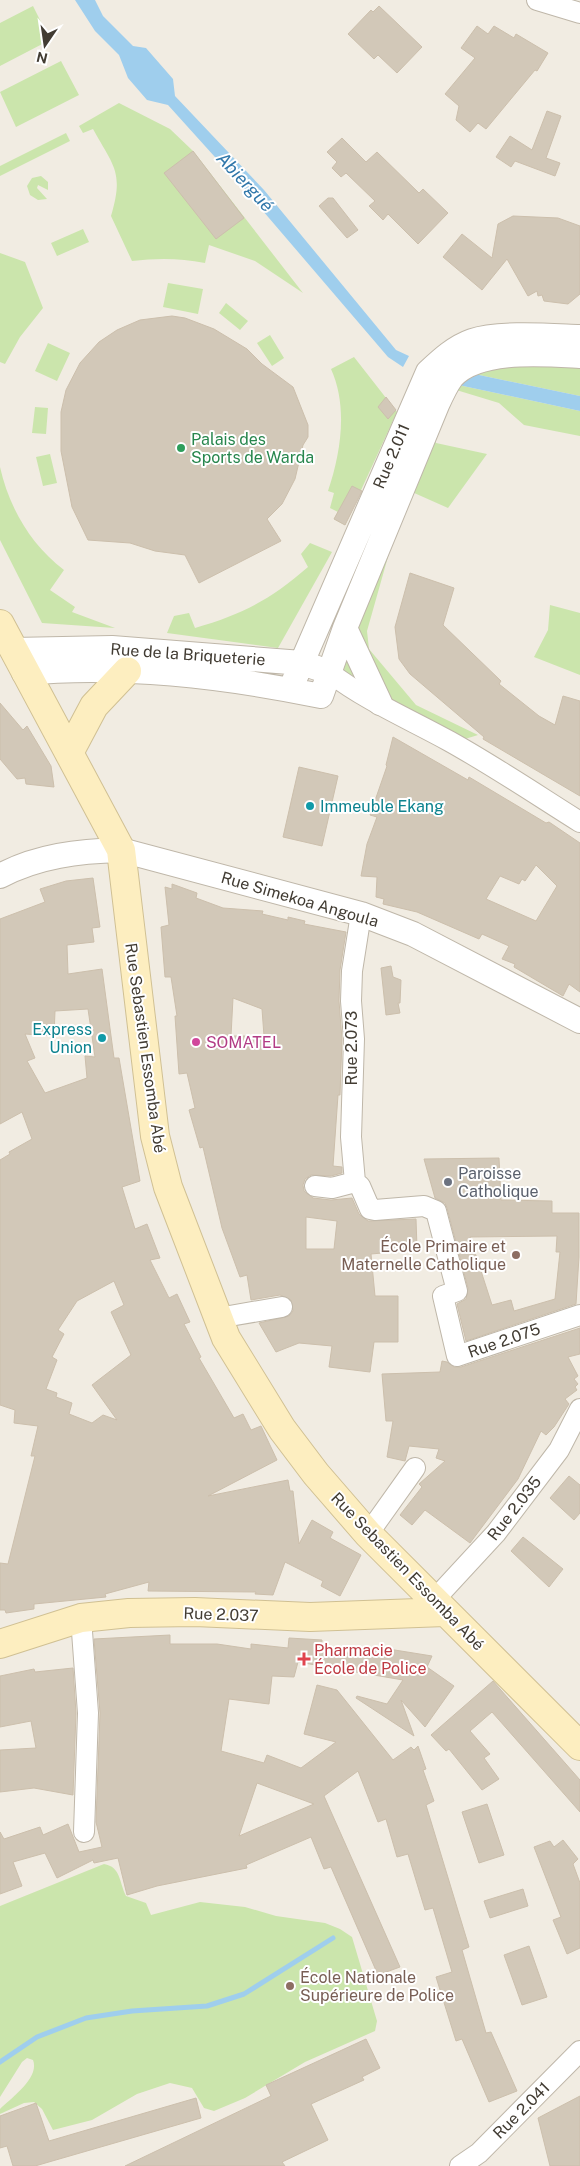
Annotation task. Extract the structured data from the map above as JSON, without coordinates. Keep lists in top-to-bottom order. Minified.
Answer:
{"streets":{"main road":["Rue Sebastien Essomba Abé","Rue 2.037"],"street":["Rue 2.011","Rue de la Briqueterie","Rue Simekoa Angoula","Rue 2.073","Rue 2.075","Rue 2.035","Rue 2.041"]},"crossings":[["Rue 2.011","Rue de la Briqueterie"],["Rue de la Briqueterie","Rue Sebastien Essomba Abé"],["Rue Simekoa Angoula","Rue Sebastien Essomba Abé"],["Rue Simekoa Angoula","Rue 2.073"],["Rue Sebastien Essomba Abé","Rue 2.035"],["Rue Sebastien Essomba Abé","Rue 2.037"],["Rue 2.073","Rue 2.075"],["Rue 2.035","Rue 2.037"]],"water":["Abiergué"],"places":{"other":["Palais des Sports de Warda","Immeuble Ekang","Express Union","SOMATEL","Paroisse Catholique","École Primaire et Maternelle Catholique","École Nationale Supérieure de Police"],"health":["Pharmacie École de Police"]},"north":"bottom"}
